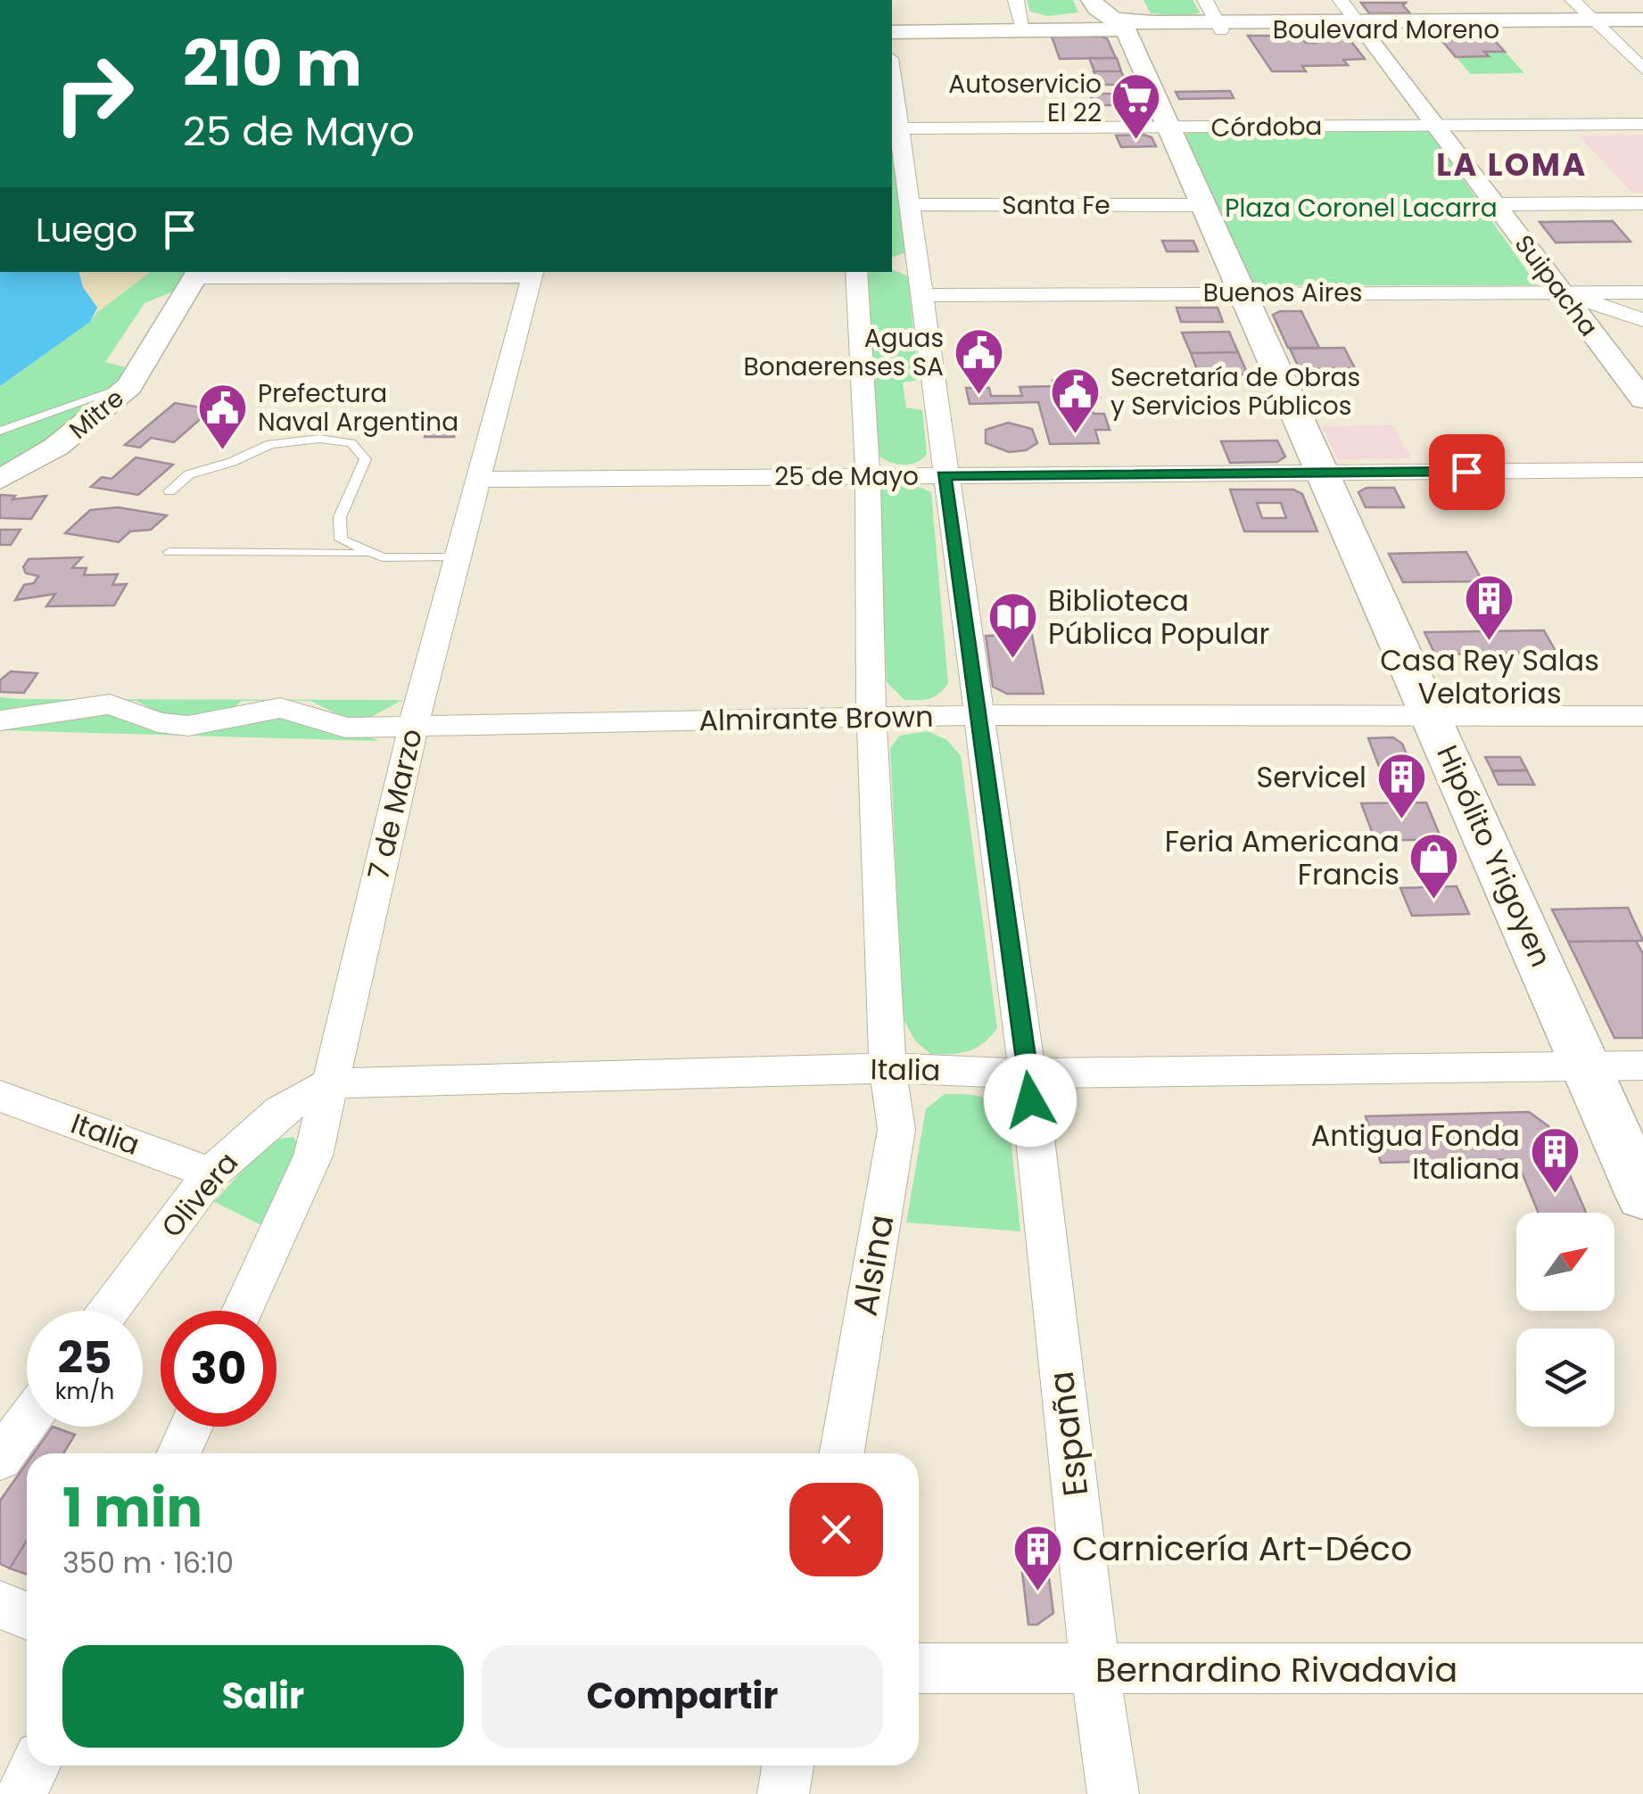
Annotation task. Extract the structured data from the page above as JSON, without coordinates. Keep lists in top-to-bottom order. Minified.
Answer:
{"streets":{"main road":["Boulevard Moreno","Hipólito Yrigoyen"],"street":["Córdoba","Santa Fe","Suipacha","Buenos Aires","Mitre","25 de Mayo","Almirante Brown","7 de Marzo","Italia","Olivera","Alsina","España","Bernardino Rivadavia"]},"crossings":[["Boulevard Moreno","Suipacha"],["Boulevard Moreno","Hipólito Yrigoyen"],["Córdoba","Suipacha"],["Córdoba","Hipólito Yrigoyen"],["Córdoba","España"],["Santa Fe","Hipólito Yrigoyen"],["Santa Fe","España"],["Suipacha","Buenos Aires"],["Buenos Aires","Hipólito Yrigoyen"],["Buenos Aires","España"],["25 de Mayo","7 de Marzo"],["25 de Mayo","Hipólito Yrigoyen"],["25 de Mayo","Alsina"],["25 de Mayo","España"],["Almirante Brown","7 de Marzo"],["Almirante Brown","Hipólito Yrigoyen"],["Almirante Brown","Alsina"],["Almirante Brown","España"],["7 de Marzo","Italia"],["7 de Marzo","Olivera"],["Hipólito Yrigoyen","Italia"],["Italia","Olivera"],["Italia","Alsina"],["Italia","España"],["España","Bernardino Rivadavia"]],"districts":["LA LOMA"],"parks":["Plaza Coronel Lacarra"],"places":{"supermarket":["Autoservicio El 22"],"public building":["Aguas Bonaerenses SA","Secretaría de Obras y Servicios Públicos","Prefectura Naval Argentina"],"building":["Casa Rey Salas Velatorias","Servicel","Antigua Fonda Italiana","Carnicería Art-Déco"],"library":["Biblioteca Pública Popular"],"shop":["Feria Americana Francis"]},"north":"top right","page":{"turn":["210 m","25 de Mayo"],"then":"Luego","speed":"25 km/h","limit":"30","heading":["1 min","350 m · 16:10"],"buttons":["Salir","Compartir"]}}
